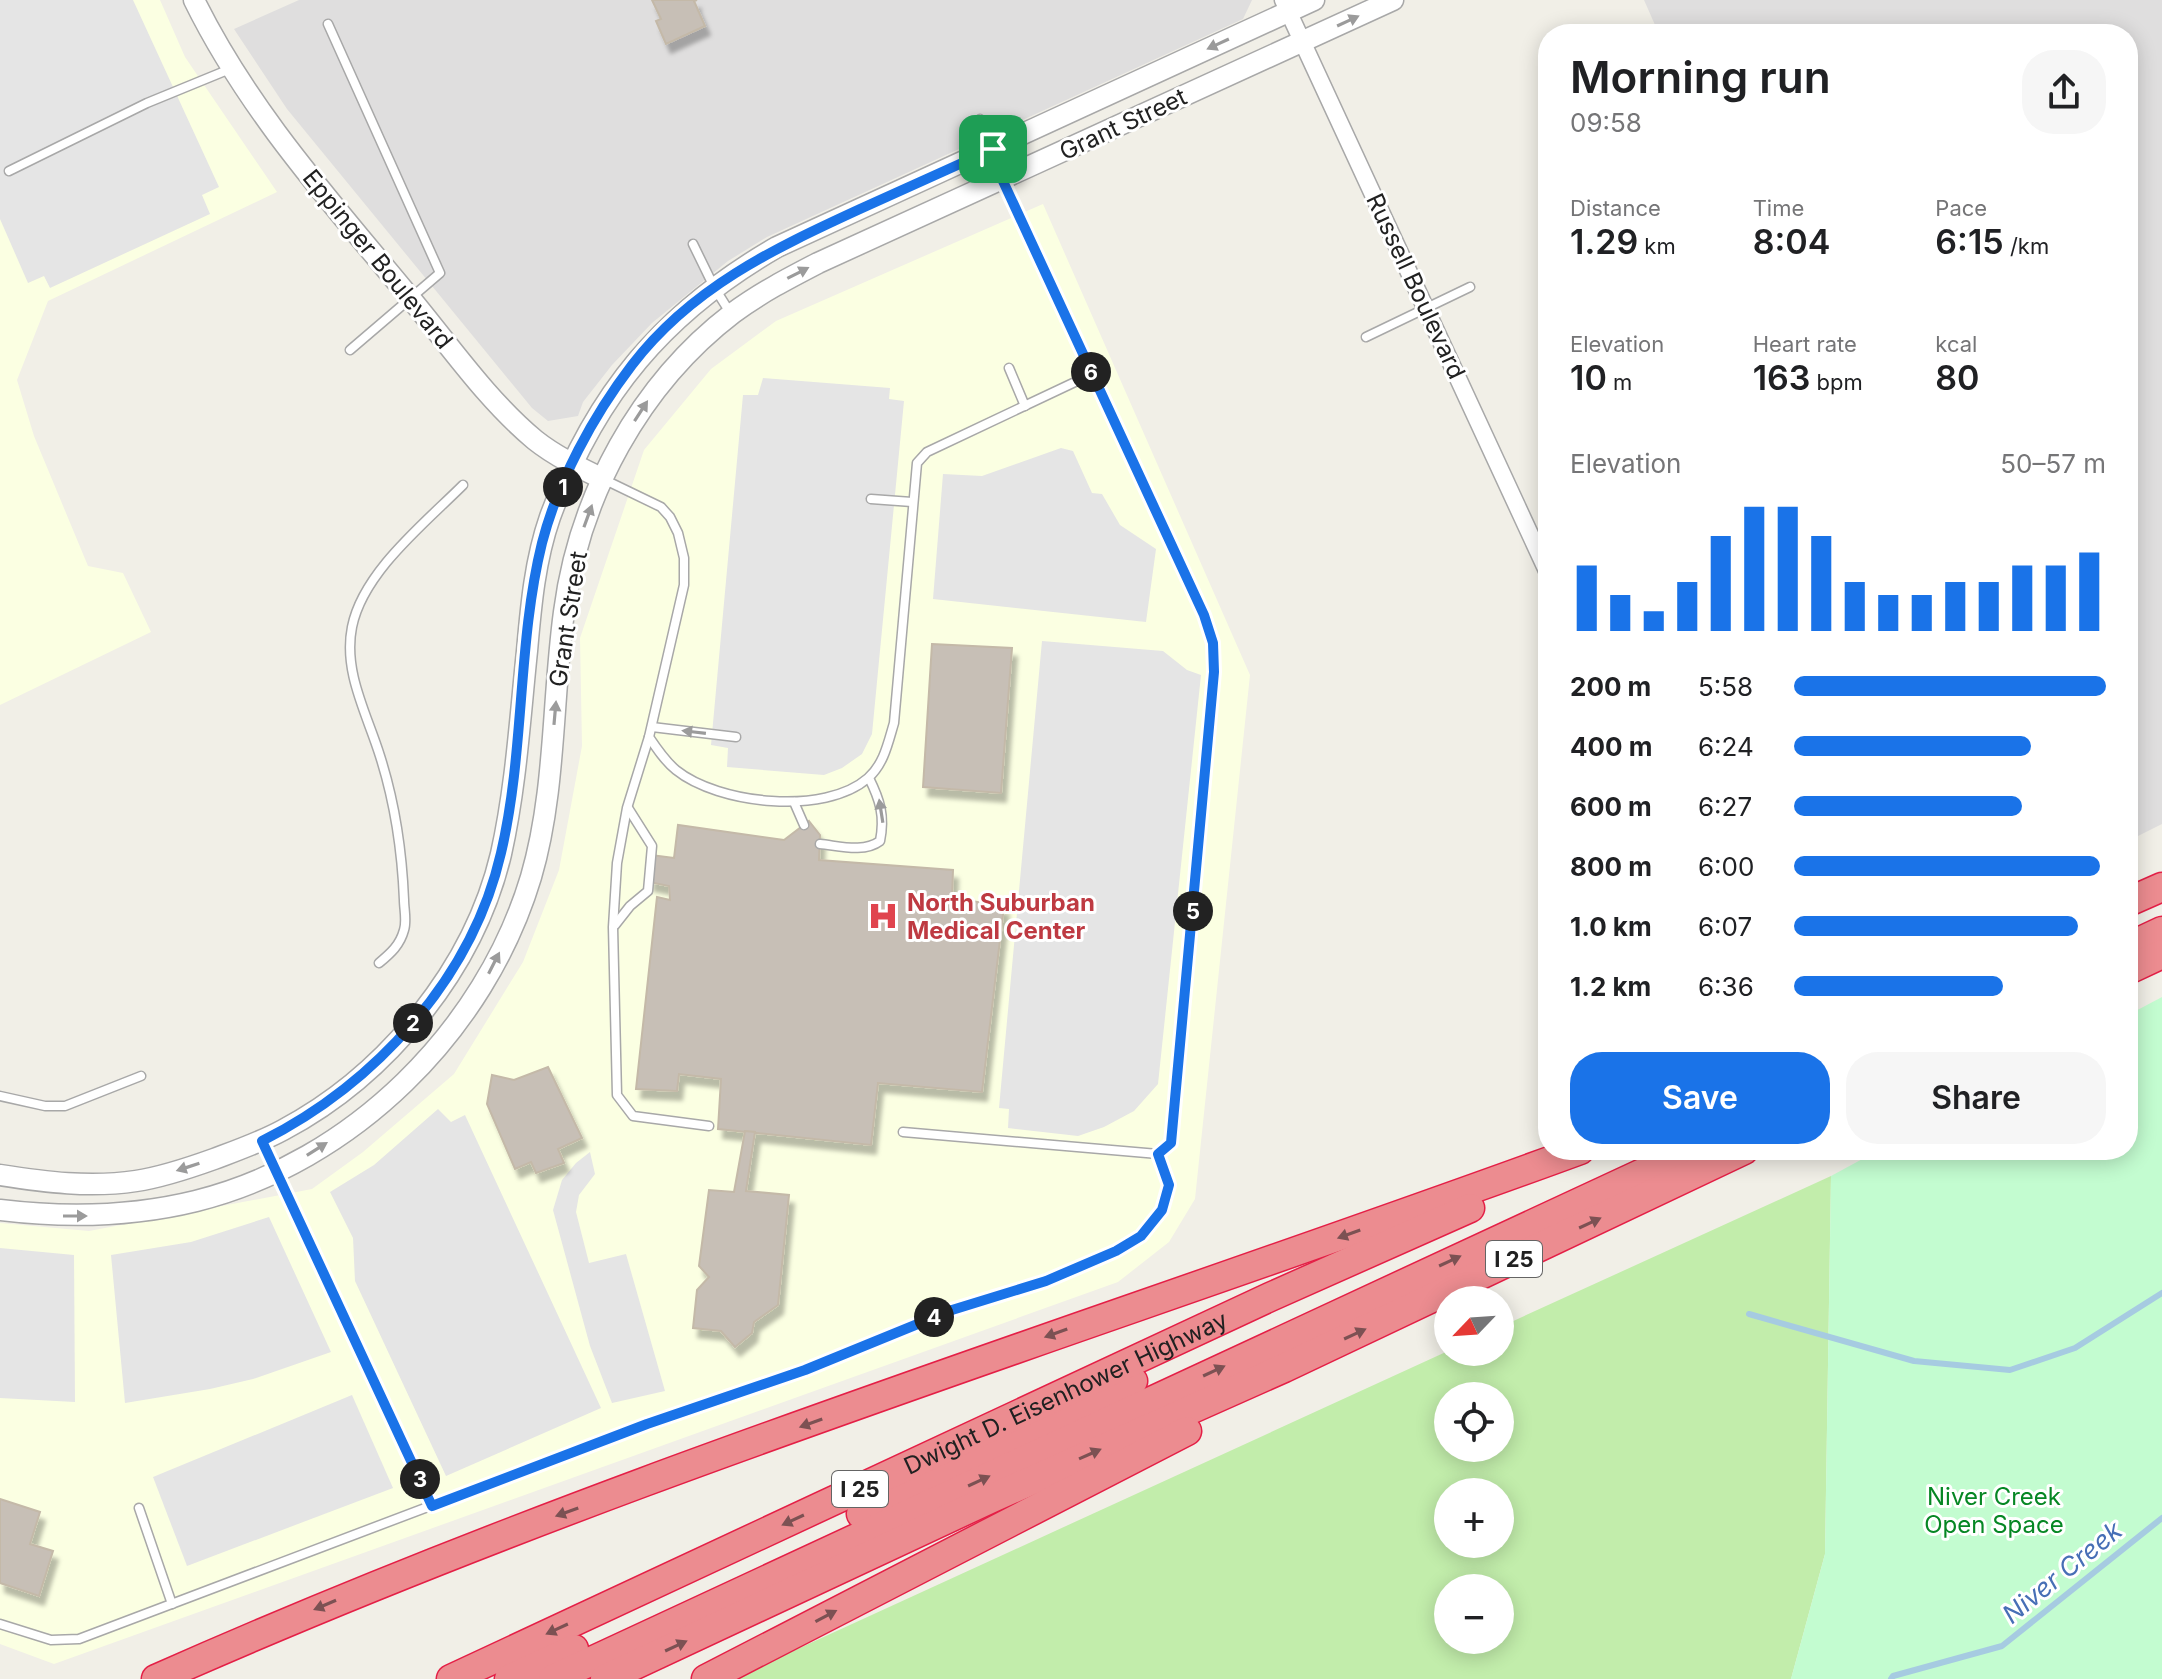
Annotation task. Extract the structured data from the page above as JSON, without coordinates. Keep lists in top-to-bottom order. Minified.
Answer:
{"streets":{"highway":["I 25","Dwight D. Eisenhower Highway"],"street":["Grant Street","Eppinger Boulevard","Russell Boulevard"]},"crossings":[["Grant Street","Eppinger Boulevard"],["Grant Street","Russell Boulevard"]],"water":["Niver Creek"],"parks":["Niver Creek Open Space"],"places":{"hospital":["North Suburban Medical Center"]},"north":"bottom left","page":{"heading":["Morning run","09:58"],"stats":[["Distance","1.29 km"],["Time","8:04"],["Pace","6:15 /km"],["Elevation","10 m"],["Heart rate","163 bpm"],["kcal","80"]],"pins":["6","1","5","2","4","3"],"chart":["Elevation","50–57 m"],"list":[{"name":"200 m","note":"5:58"},{"name":"400 m","note":"6:24"},{"name":"600 m","note":"6:27"},{"name":"800 m","note":"6:00"},{"name":"1.0 km","note":"6:07"},{"name":"1.2 km","note":"6:36"}],"buttons":["Save","Share"],"map_buttons":["+","−"]}}
